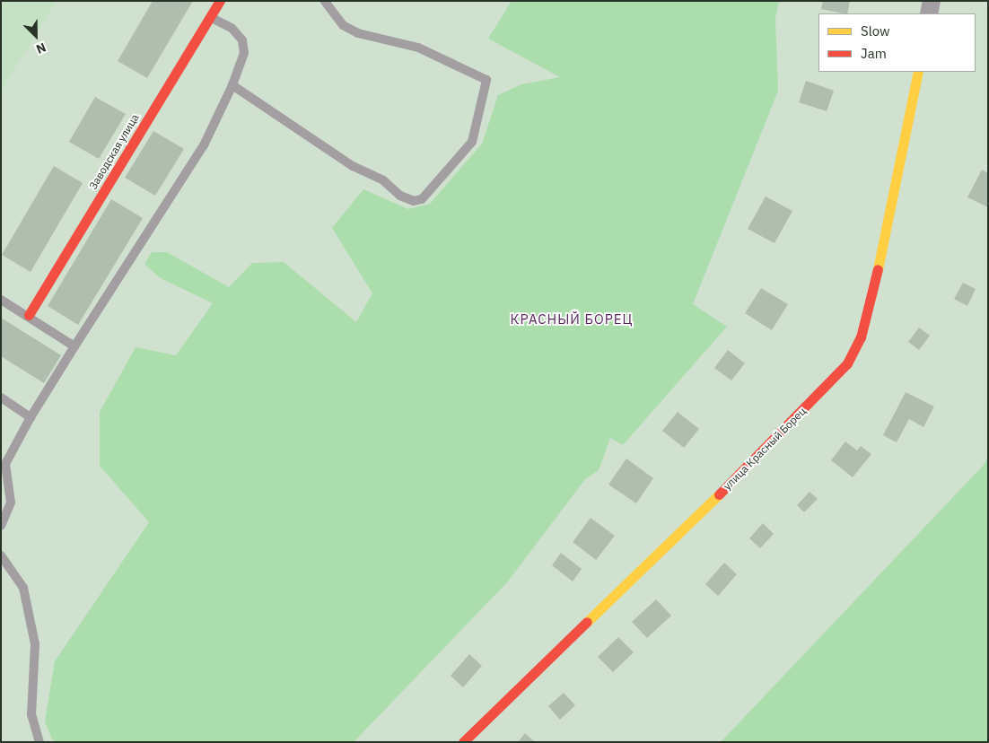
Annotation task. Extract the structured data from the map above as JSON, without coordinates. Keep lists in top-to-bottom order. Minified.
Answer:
{"streets":{"street":["Заводская улица","улица Красный Борец"]},"districts":["КРАСНЫЙ БОРЕЦ"],"legend":["Slow","Jam"],"north":"bottom right"}
